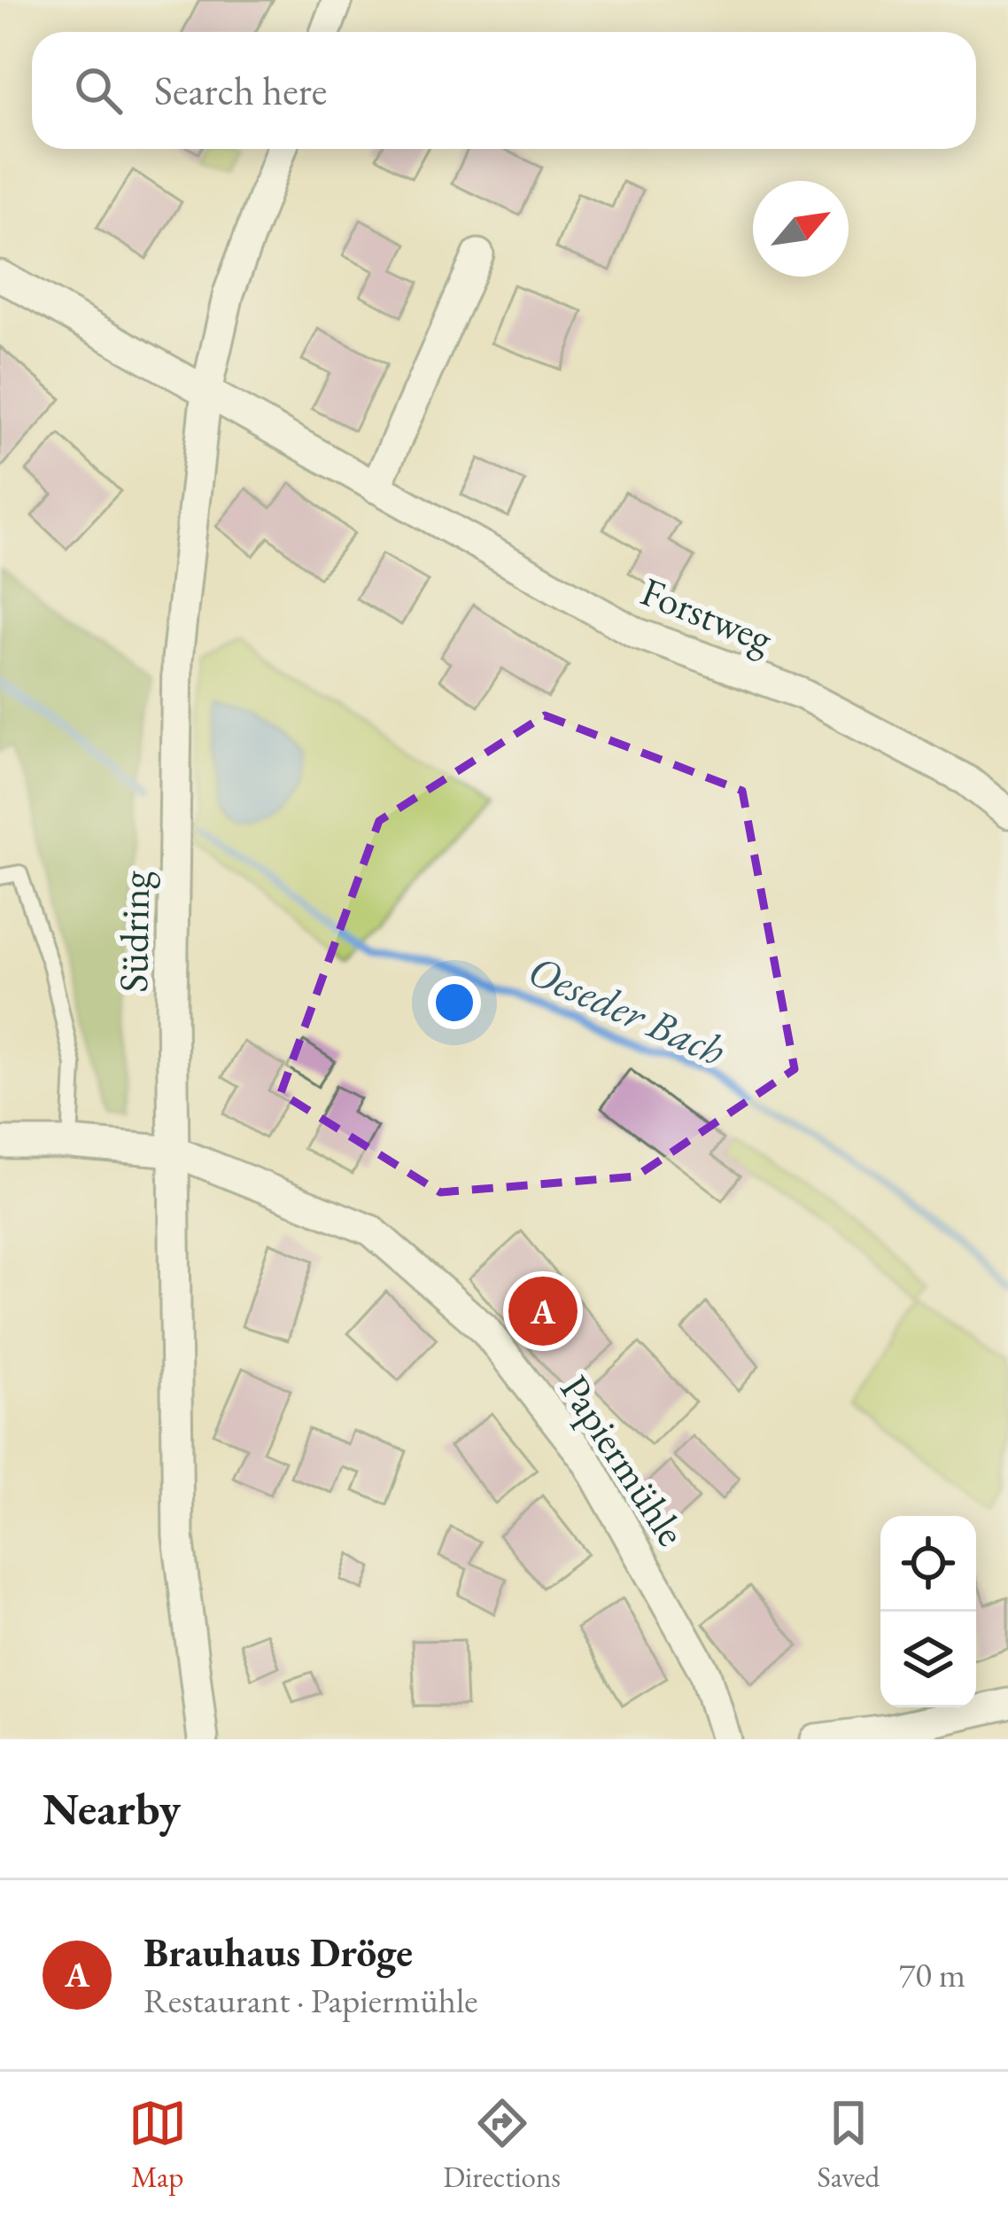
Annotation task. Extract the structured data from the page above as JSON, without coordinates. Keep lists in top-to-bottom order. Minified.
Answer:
{"streets":{"street":["Forstweg","Südring","Papiermühle"]},"crossings":[["Forstweg","Südring"],["Südring","Papiermühle"]],"water":["Oeseder Bach"],"north":"top right","page":{"search":"Search here","pins":"A","heading":"Nearby","list":[{"mark":"A","name":"Brauhaus Dröge","note":"Restaurant · Papiermühle","value":"70 m"}],"nav":["Map","Directions","Saved"]}}
